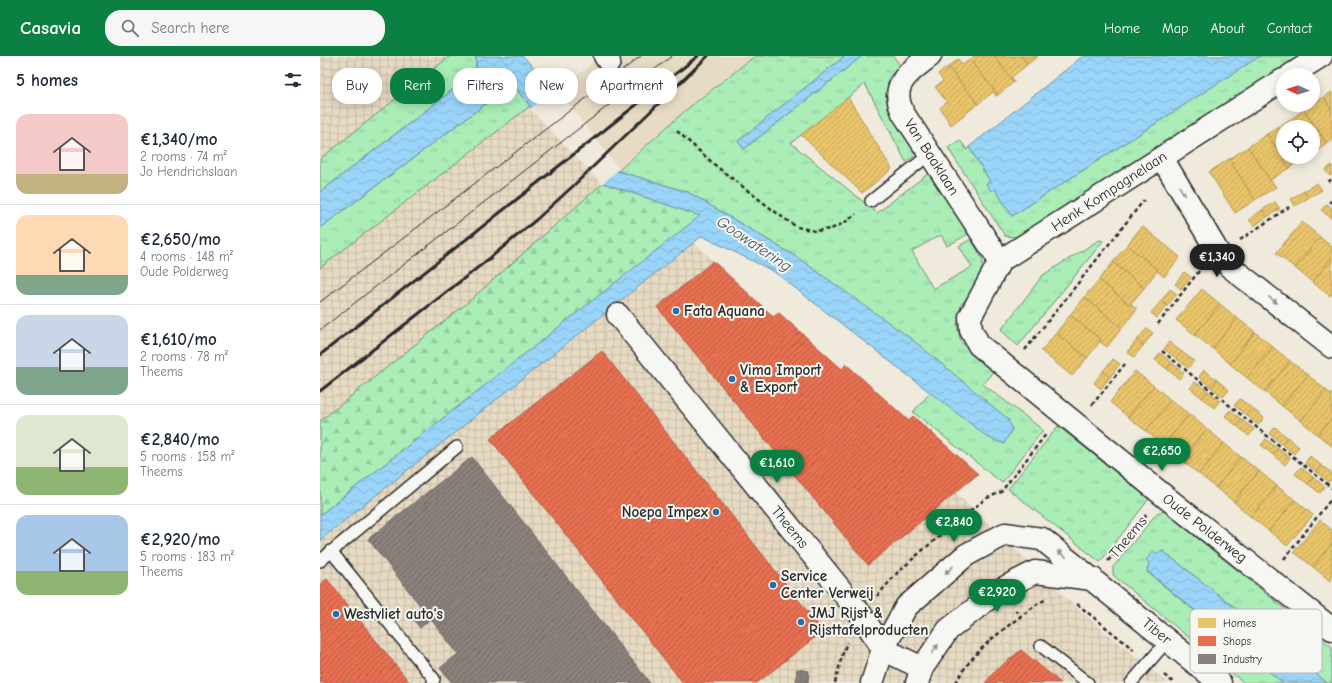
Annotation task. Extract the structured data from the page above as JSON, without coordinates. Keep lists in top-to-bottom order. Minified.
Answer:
{"streets":{"street":["Van Baaklaan","Henk Kompagnelaan","Theems","Oude Polderweg","Tiber"]},"crossings":[["Van Baaklaan","Henk Kompagnelaan"],["Henk Kompagnelaan","Oude Polderweg"],["Theems","Oude Polderweg"],["Theems","Tiber"]],"water":["Goowatering"],"places":["Fata Aquana","Vima Import & Export","Noepa Impex","Service Center Verweij","Westvliet auto's","JMJ Rijst & Rijsttafelproducten"],"legend":["Homes","Shops","Industry"],"north":"left","page":{"header":"Casavia","search":"Search here","nav":["Home","Map","About","Contact"],"heading":"5 homes","chip":["Buy","Rent","Filters","New","Apartment"],"list":[{"name":"€1,340/mo","note":"2 rooms · 74 m² · Jo Hendrichslaan"},{"name":"€2,650/mo","note":"4 rooms · 148 m² · Oude Polderweg"},{"name":"€1,610/mo","note":"2 rooms · 78 m² · Theems"},{"name":"€2,840/mo","note":"5 rooms · 158 m² · Theems"},{"name":"€2,920/mo","note":"5 rooms · 183 m² · Theems"}],"price":["€1,340","€2,650","€1,610","€2,840","€2,920"]}}
